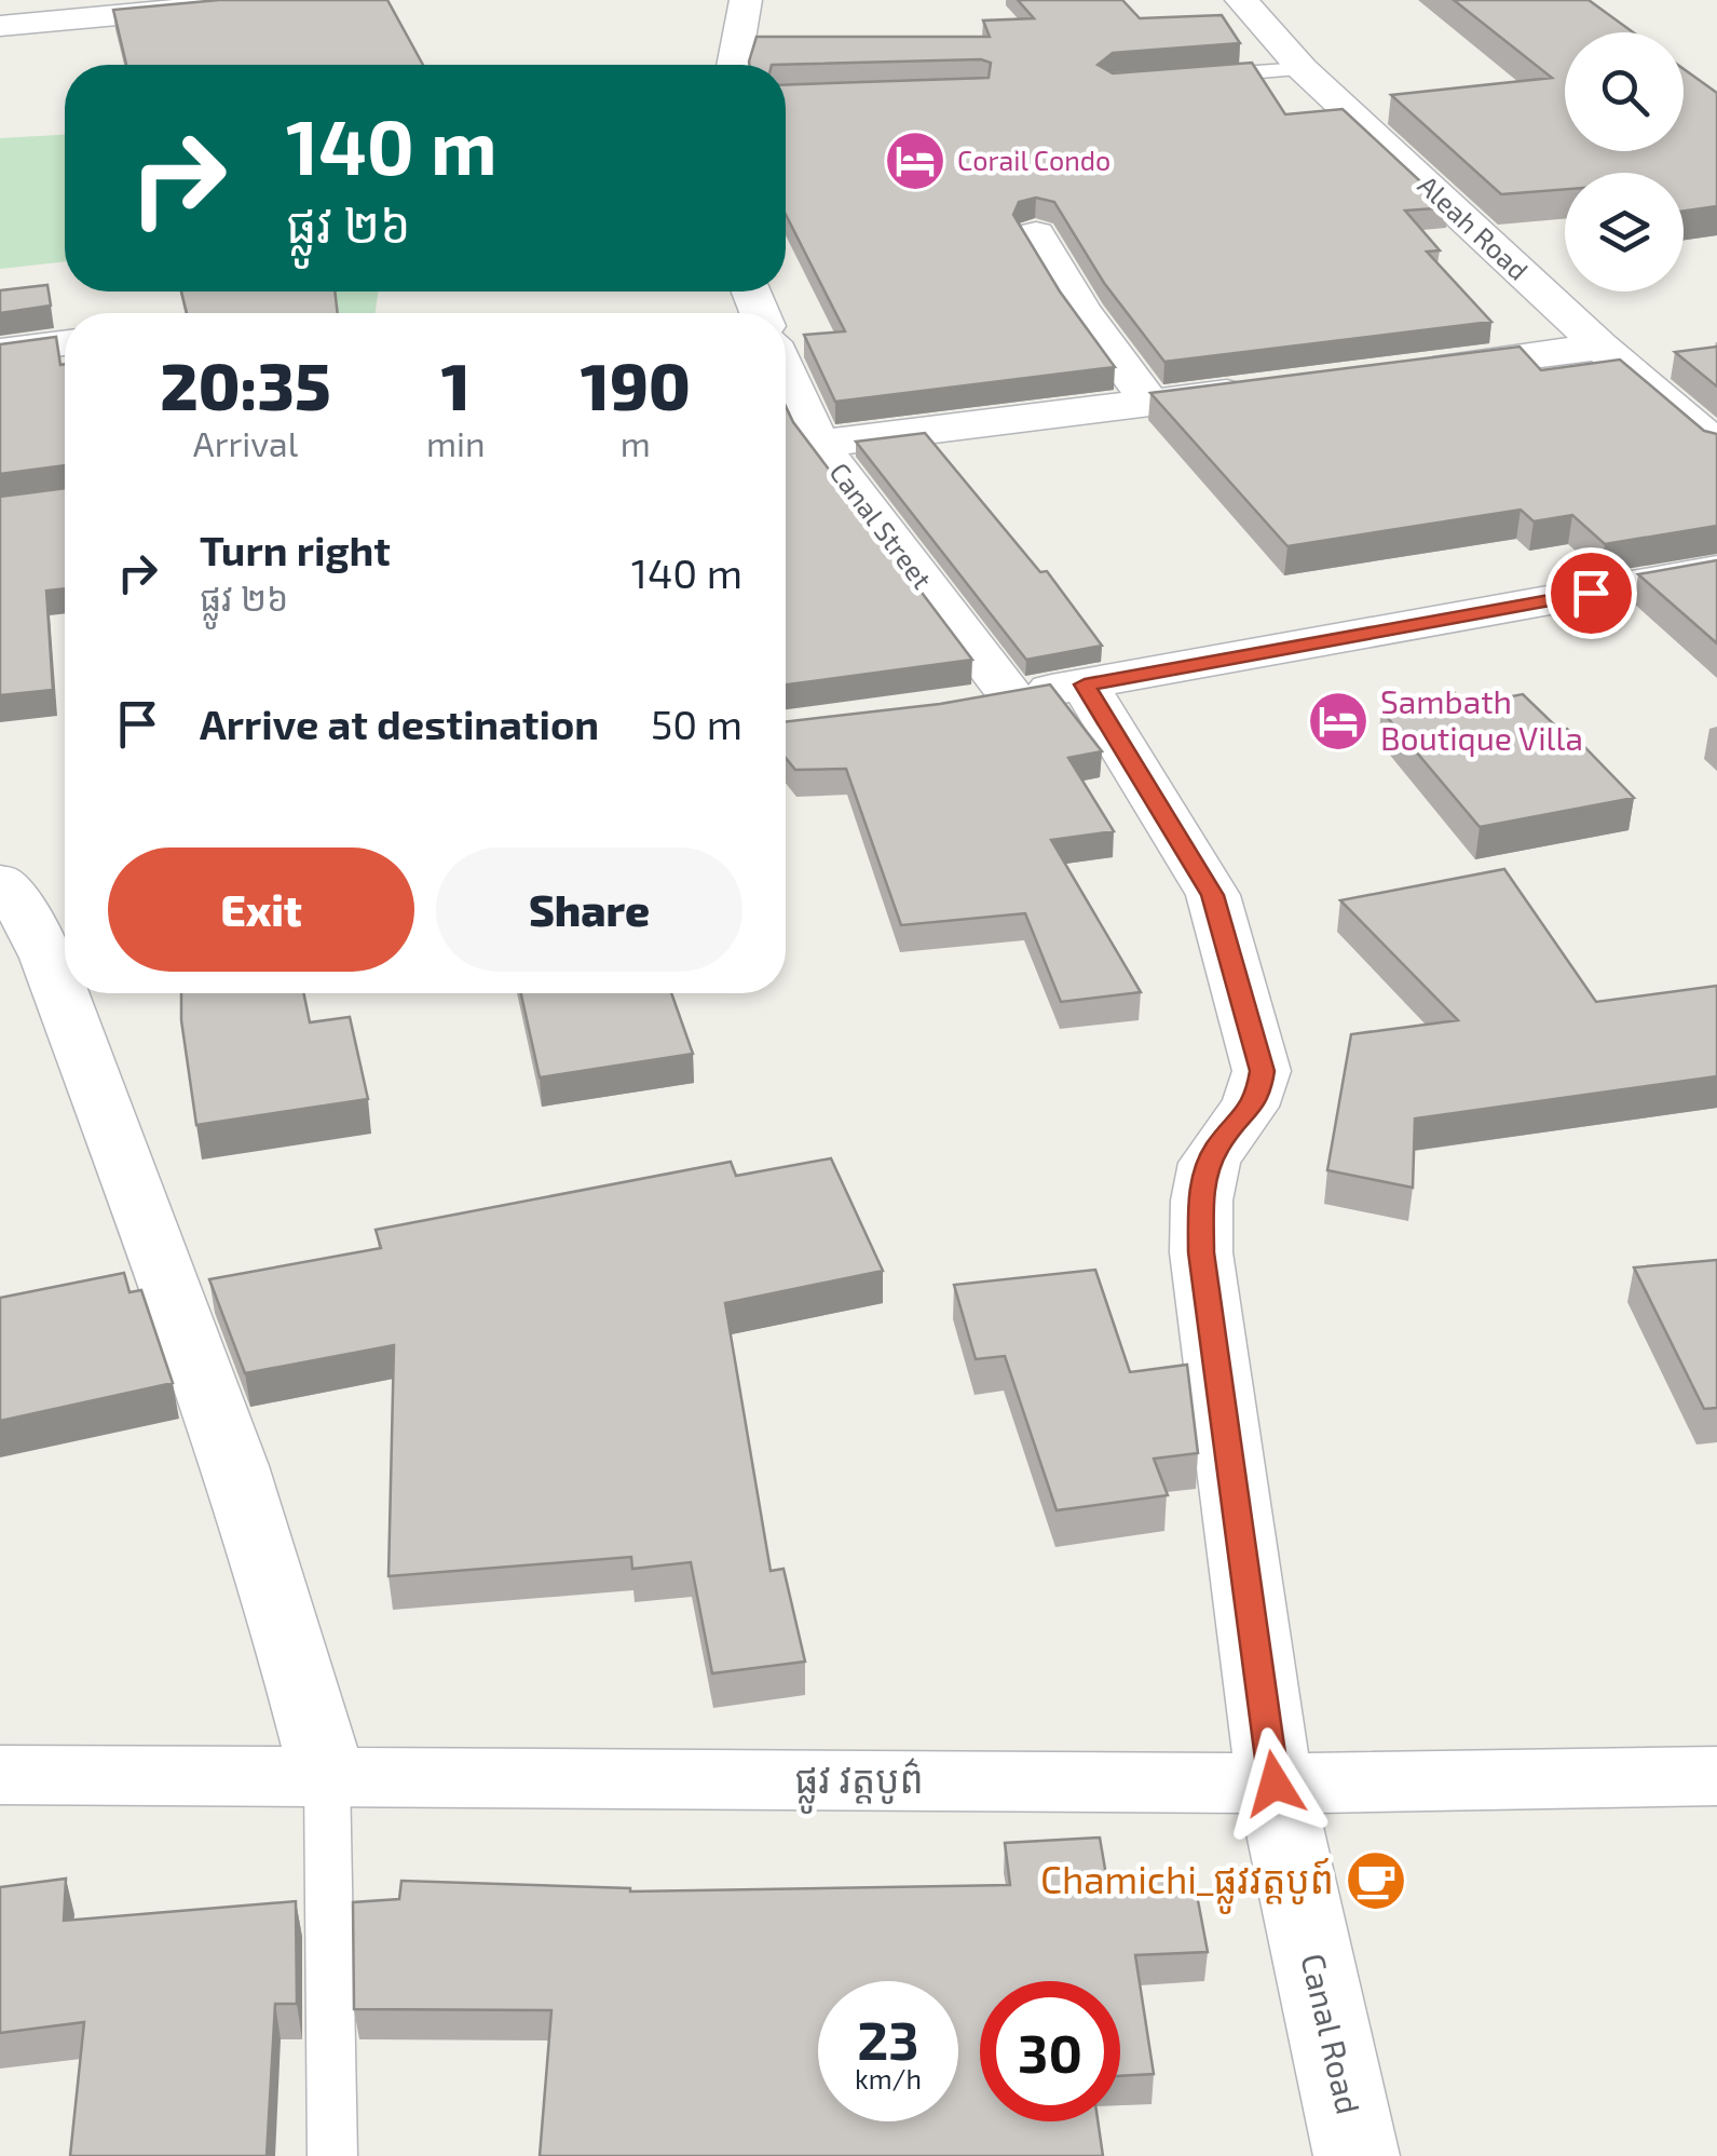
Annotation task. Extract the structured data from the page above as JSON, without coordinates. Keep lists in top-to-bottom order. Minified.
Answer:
{"streets":{"street":["Aleah Road","Canal Street","ផ្លូវ វត្តបូព៌","Canal Road"]},"crossings":[["ផ្លូវ វត្តបូព៌","Canal Road"]],"places":{"hotel":["Corail Condo","Sambath Boutique Villa"],"cafe":["Chamichi_ផ្លូវវត្តបូព៍"]},"page":{"turn":["140 m","ផ្លូវ ២៦"],"eta":["20:35","Arrival","1","min","190","m"],"list":[{"name":"Turn right","note":"ផ្លូវ ២៦","value":"140 m"},{"name":"Arrive at destination","value":"50 m"}],"buttons":["Exit","Share"],"speed":"23 km/h","limit":"30"}}
